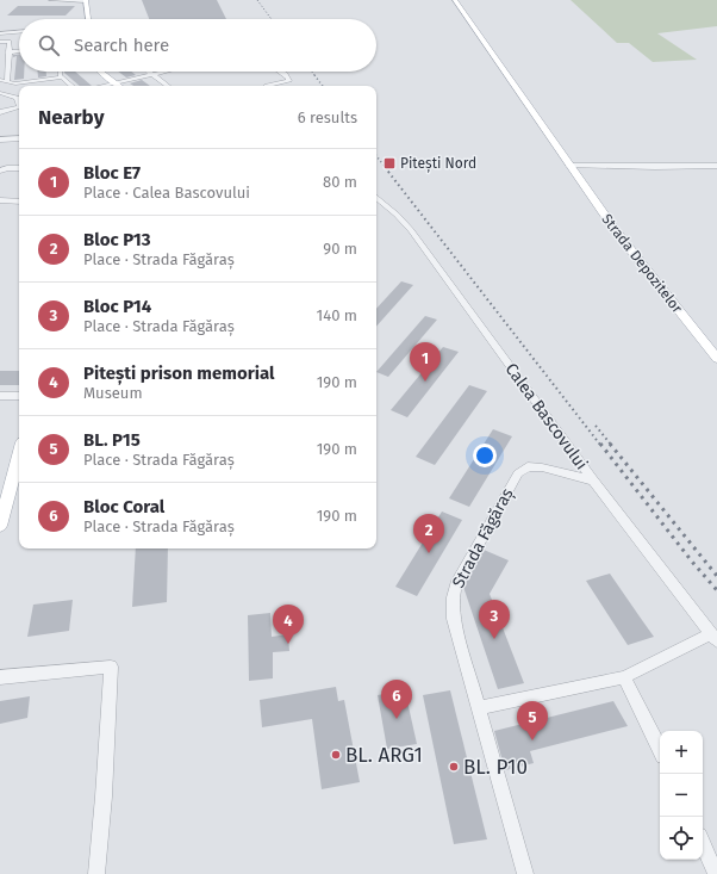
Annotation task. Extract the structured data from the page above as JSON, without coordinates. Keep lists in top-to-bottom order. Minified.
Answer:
{"streets":{"main road":["Strada Depozitelor"],"street":["Calea Bascovului","Strada Făgăraș"]},"crossings":[["Calea Bascovului","Strada Făgăraș"]],"places":{"transit":["Pitești Nord"],"other":["BL. ARG1","BL. P10"]},"page":{"search":"Search here","heading":["Nearby","6 results"],"list":[{"mark":"1","name":"Bloc E7","note":"Place · Calea Bascovului","value":"80 m"},{"mark":"2","name":"Bloc P13","note":"Place · Strada Făgăraș","value":"90 m"},{"mark":"3","name":"Bloc P14","note":"Place · Strada Făgăraș","value":"140 m"},{"mark":"4","name":"Pitești prison memorial","note":"Museum","value":"190 m"},{"mark":"5","name":"BL. P15","note":"Place · Strada Făgăraș","value":"190 m"},{"mark":"6","name":"Bloc Coral","note":"Place · Strada Făgăraș","value":"190 m"}],"pins":["1","2","3","4","6","5"],"map_buttons":["+","−"]}}
